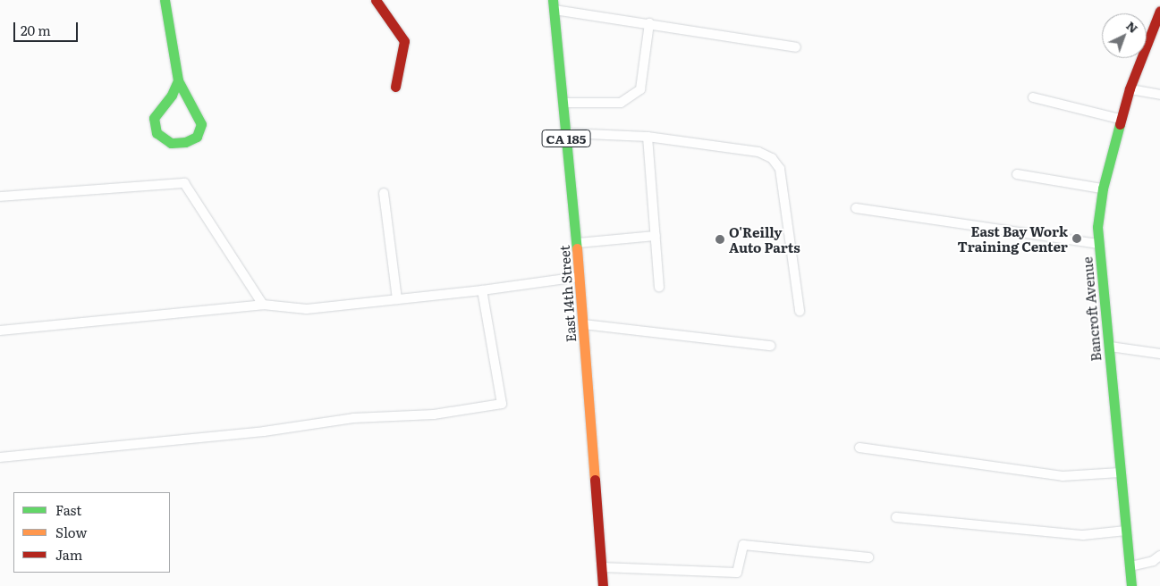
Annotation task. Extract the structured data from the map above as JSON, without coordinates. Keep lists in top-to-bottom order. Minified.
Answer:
{"streets":{"main road":["CA 185","East 14th Street","Bancroft Avenue"]},"places":["East Bay Work Training Center","O'Reilly Auto Parts"],"legend":["Fast","Slow","Jam"],"scale_bar":"20 m","north":"top right"}
